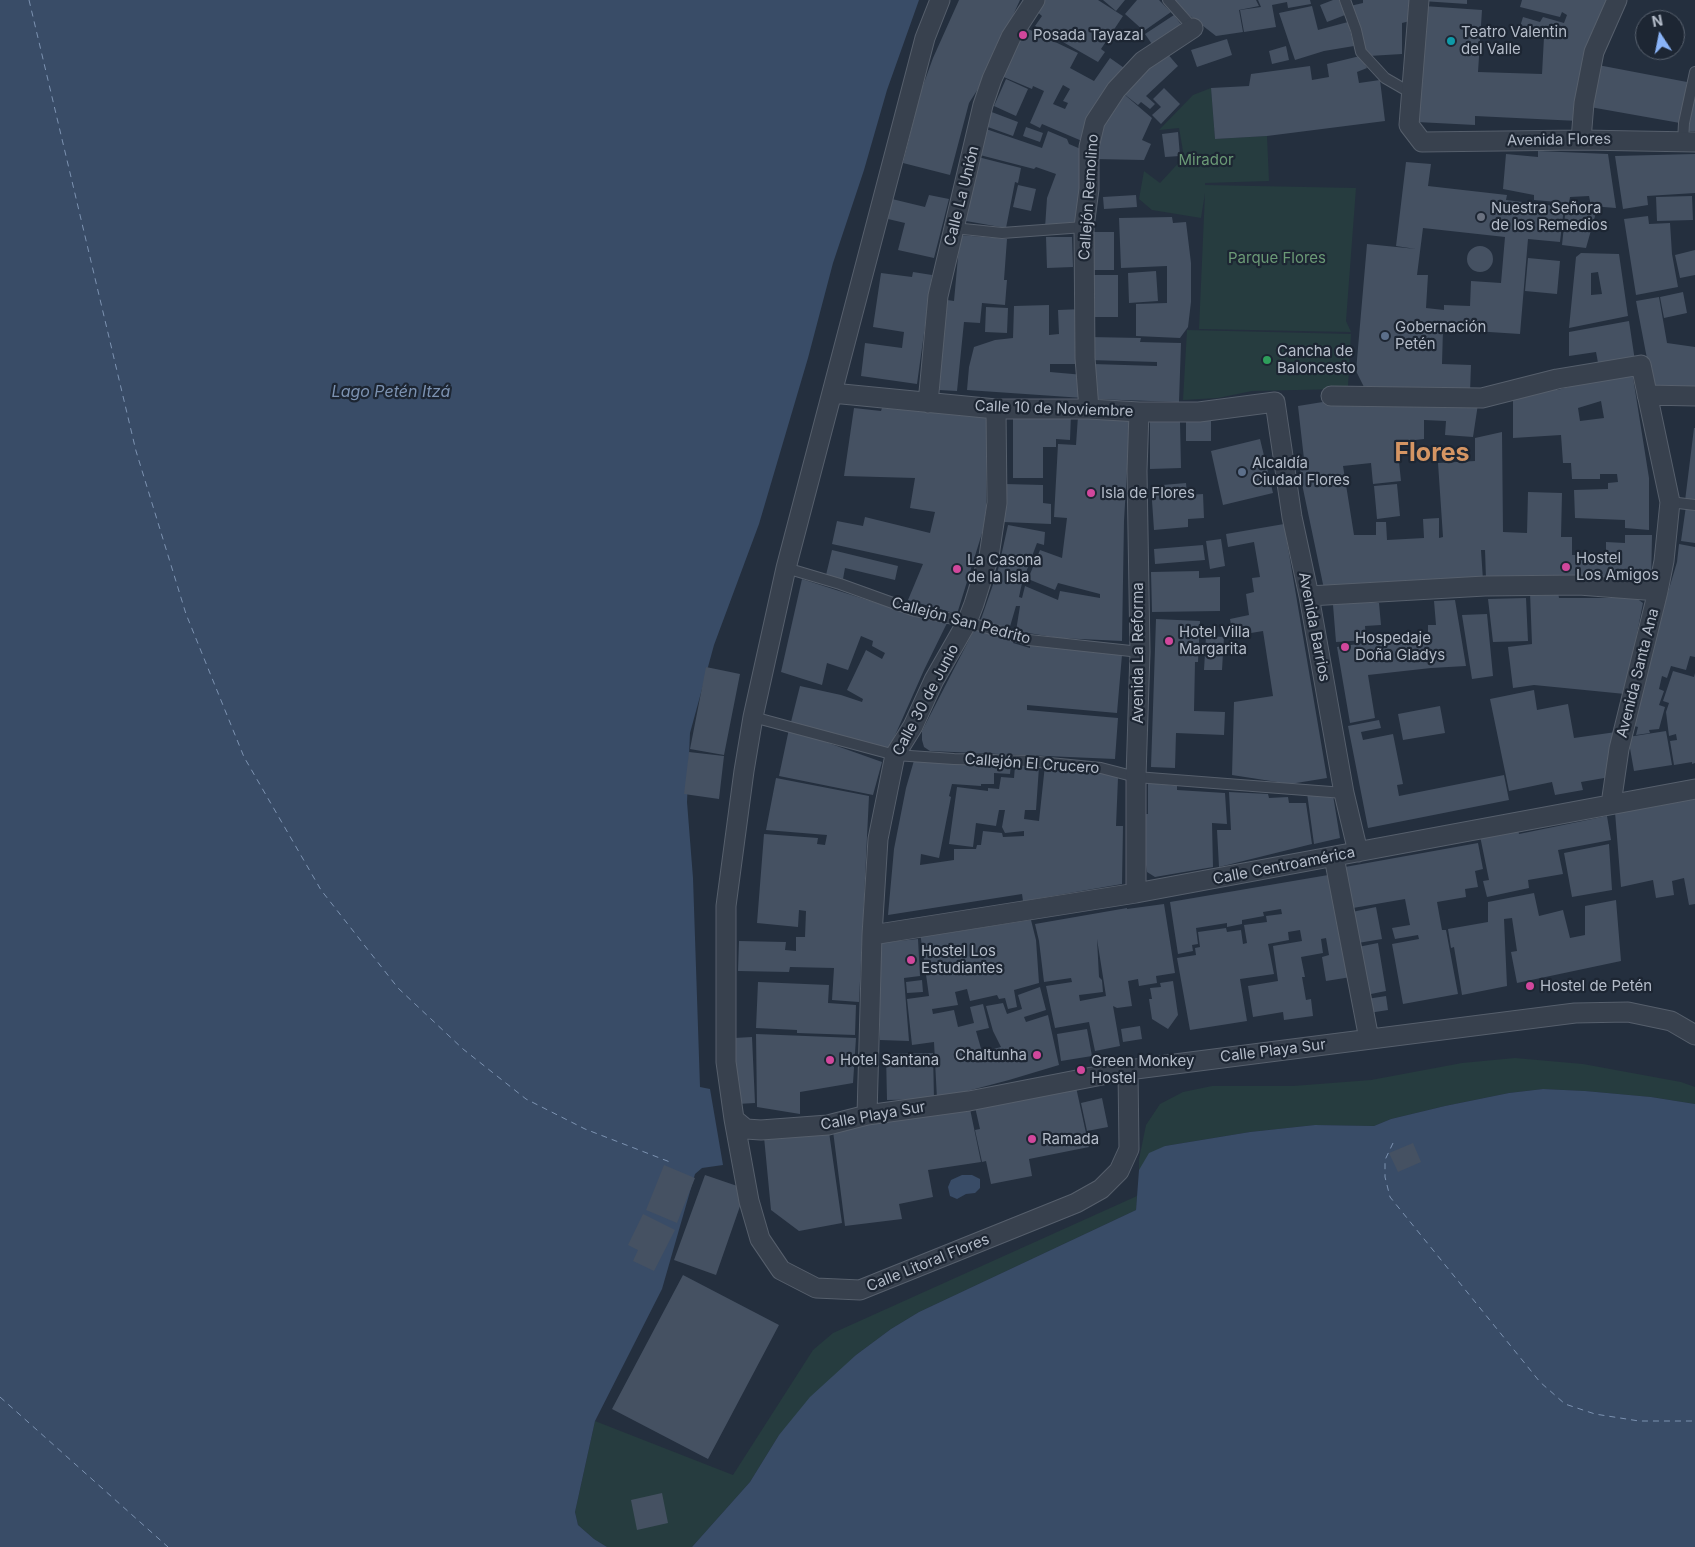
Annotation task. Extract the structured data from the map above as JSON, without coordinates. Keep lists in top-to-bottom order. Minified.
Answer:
{"streets":{"street":["Avenida Flores","Calle La Unión","Callejón Remolino","Calle 10 de Noviembre","Avenida Barrios","Avenida La Reforma","Avenida Santa Ana","Calle 30 de Junio","Calle Centroamérica","Calle Playa Sur","Calle Litoral Flores"],"lane":["Callejón San Pedrito","Callejón El Crucero"]},"crossings":[["Calle La Unión","Calle 10 de Noviembre"],["Callejón Remolino","Calle 10 de Noviembre"],["Calle 10 de Noviembre","Avenida Barrios"],["Calle 10 de Noviembre","Avenida La Reforma"],["Calle 10 de Noviembre","Calle 30 de Junio"],["Calle 10 de Noviembre","Calle Litoral Flores"],["Callejón San Pedrito","Avenida La Reforma"],["Callejón San Pedrito","Calle 30 de Junio"],["Callejón San Pedrito","Calle Litoral Flores"],["Avenida Barrios","Callejón El Crucero"],["Avenida Barrios","Calle Centroamérica"],["Avenida La Reforma","Callejón El Crucero"],["Avenida La Reforma","Calle Centroamérica"],["Avenida Santa Ana","Calle Centroamérica"],["Calle 30 de Junio","Callejón El Crucero"],["Calle 30 de Junio","Calle Centroamérica"],["Calle 30 de Junio","Calle Playa Sur"],["Callejón El Crucero","Calle Litoral Flores"],["Calle Playa Sur","Calle Litoral Flores"]],"districts":["Flores"],"water":["Lago Petén Itzá"],"parks":["Mirador","Parque Flores"],"places":["Posada Tayazal","Teatro Valentin del Valle","Nuestra Señora de los Remedios","Gobernación Petén","Cancha de Baloncesto","Alcaldía Ciudad Flores","Isla de Flores","Hostel Los Amigos","La Casona de la Isla","Hotel Villa Margarita","Hospedaje Doña Gladys","Hostel Los Estudiantes","Hostel de Petén","Chaltunha","Hotel Santana","Green Monkey Hostel","Ramada"],"north":"top"}
